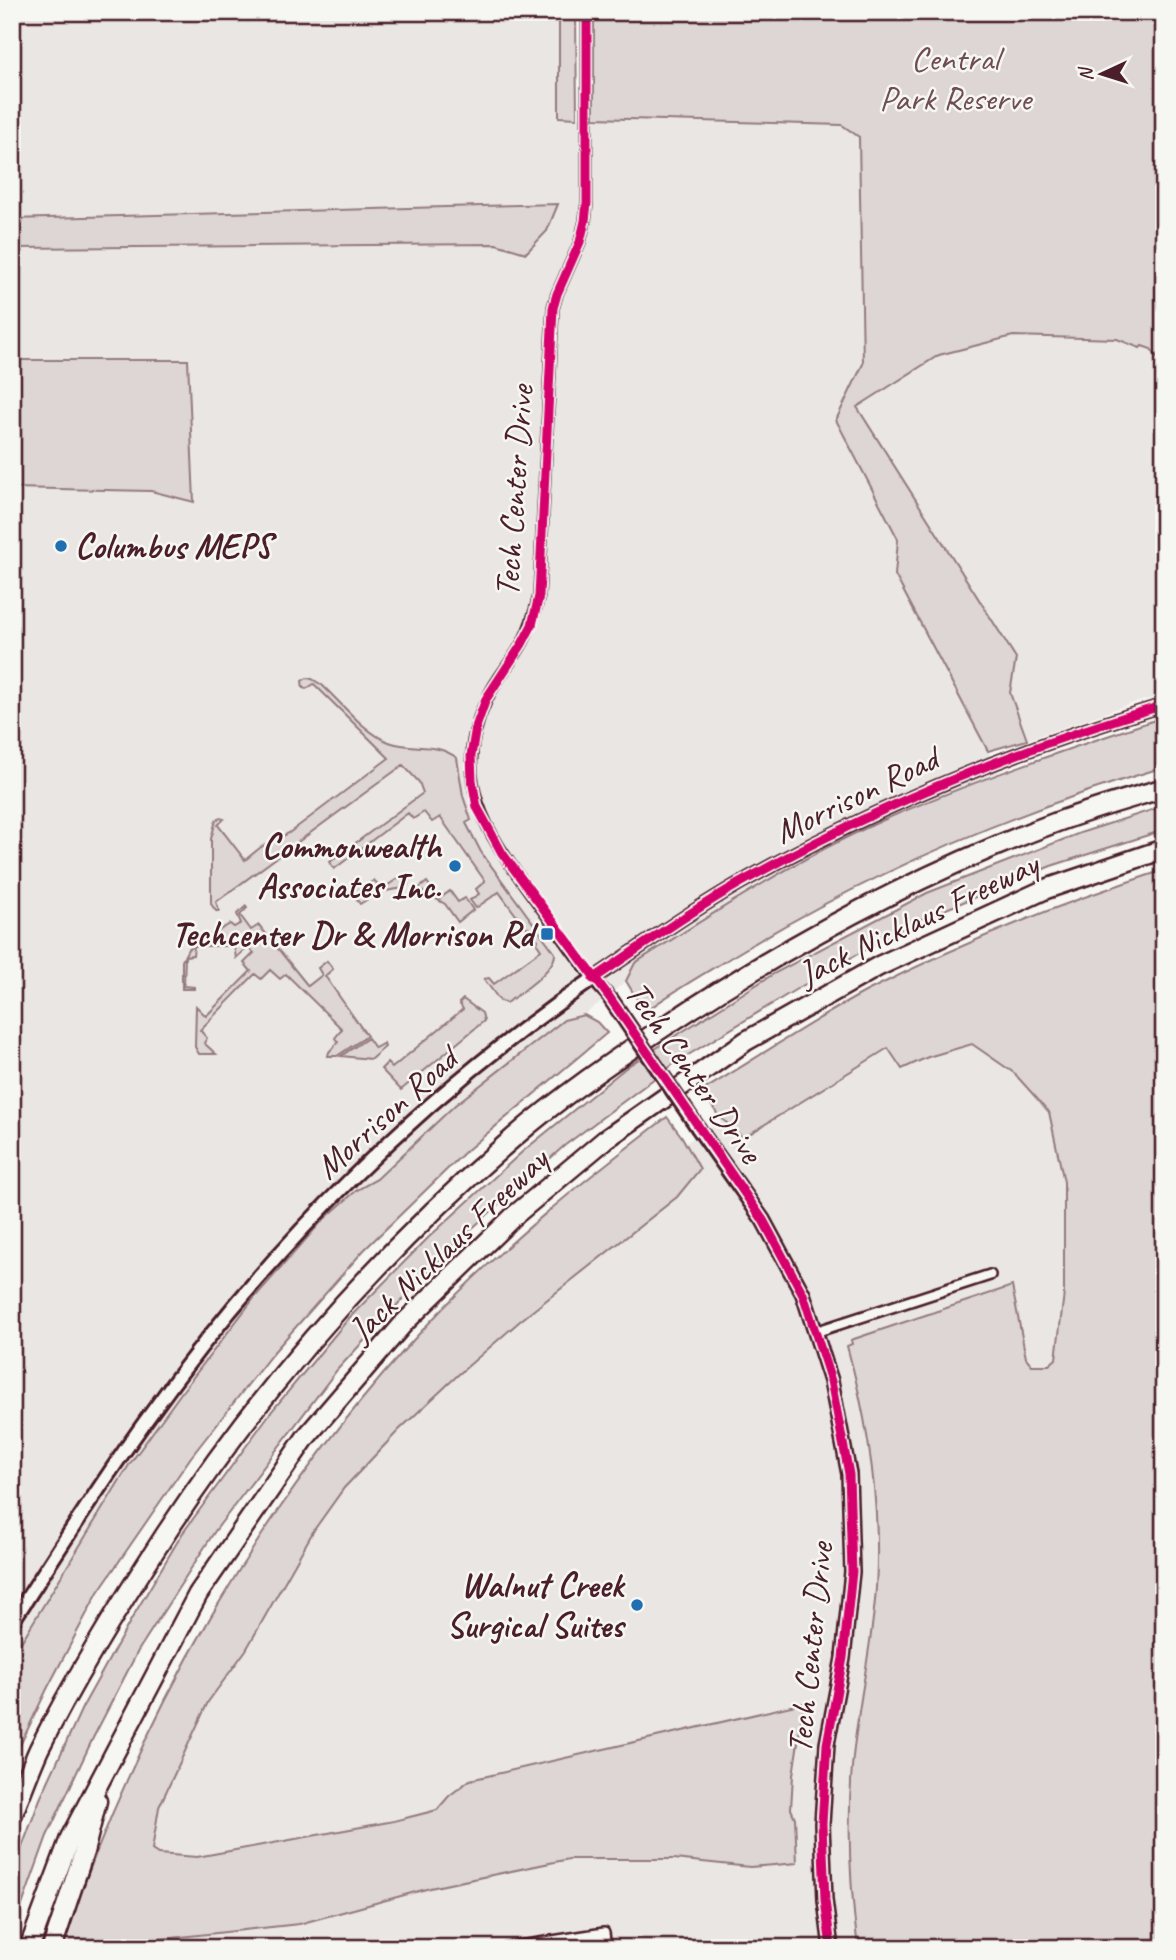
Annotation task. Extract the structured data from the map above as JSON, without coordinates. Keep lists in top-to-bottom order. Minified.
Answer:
{"streets":{"highway":["Jack Nicklaus Freeway"],"main road":["Tech Center Drive","Morrison Road"]},"crossings":[["Tech Center Drive","Morrison Road"]],"parks":["Central Park Reserve"],"places":{"other":["Columbus MEPS","Commonwealth Associates Inc.","Walnut Creek Surgical Suites"],"transit":["Techcenter Dr & Morrison Rd"]},"north":"left"}
